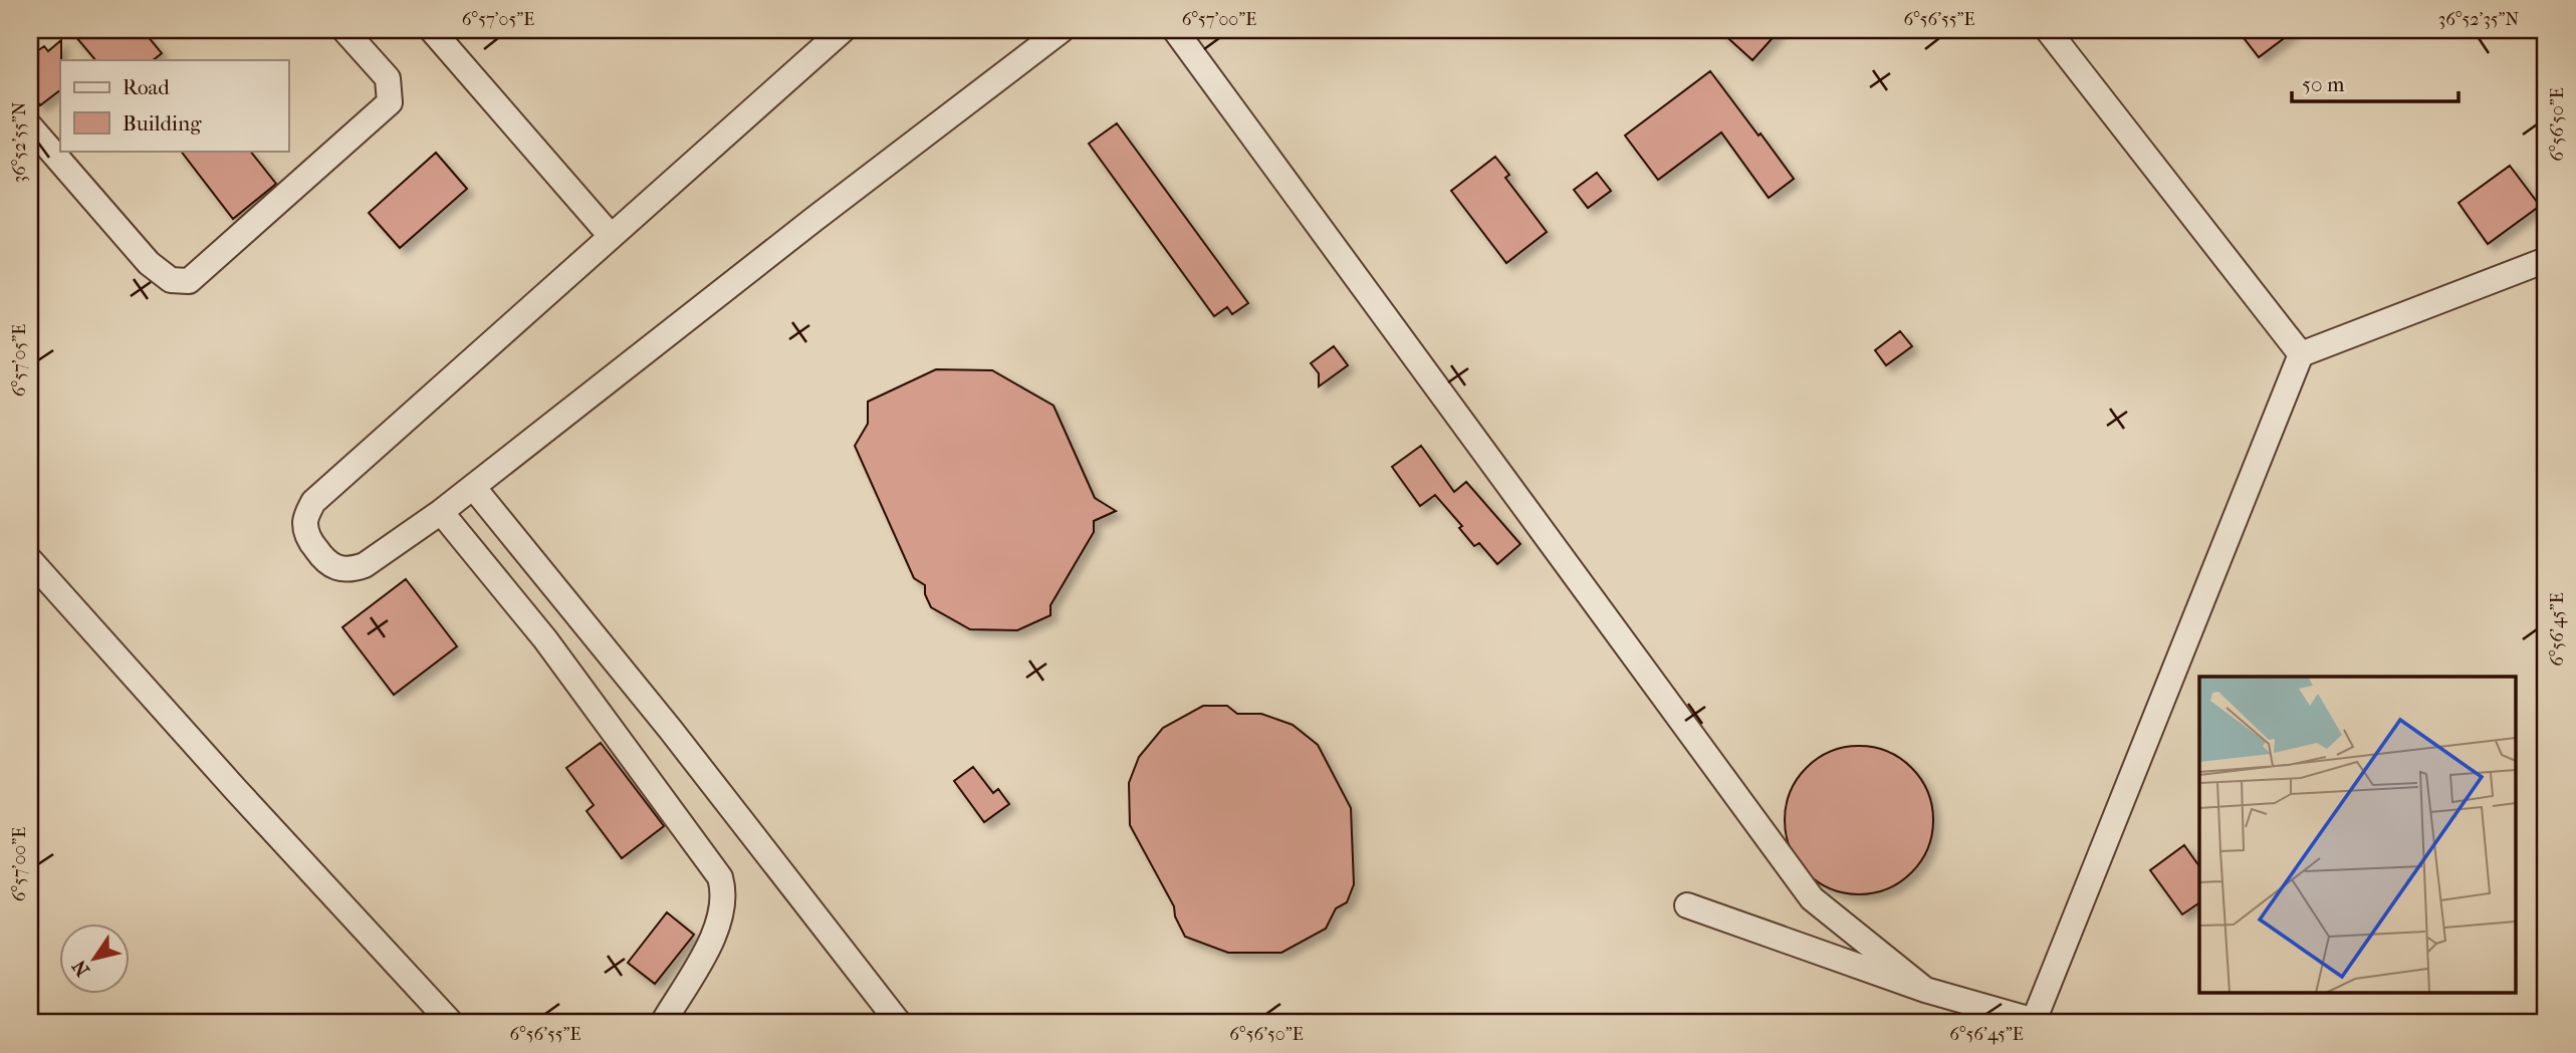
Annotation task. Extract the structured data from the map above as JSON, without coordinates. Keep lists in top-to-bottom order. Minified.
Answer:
{"legend":["Road","Building"],"scale_bar":"50 m","north":"bottom left","coordinates":["6°57'05\"E","6°57'00\"E","6°56'55\"E","36°52'35\"N","6°56'50\"E","36°52'55\"N","6°56'45\"E"]}
